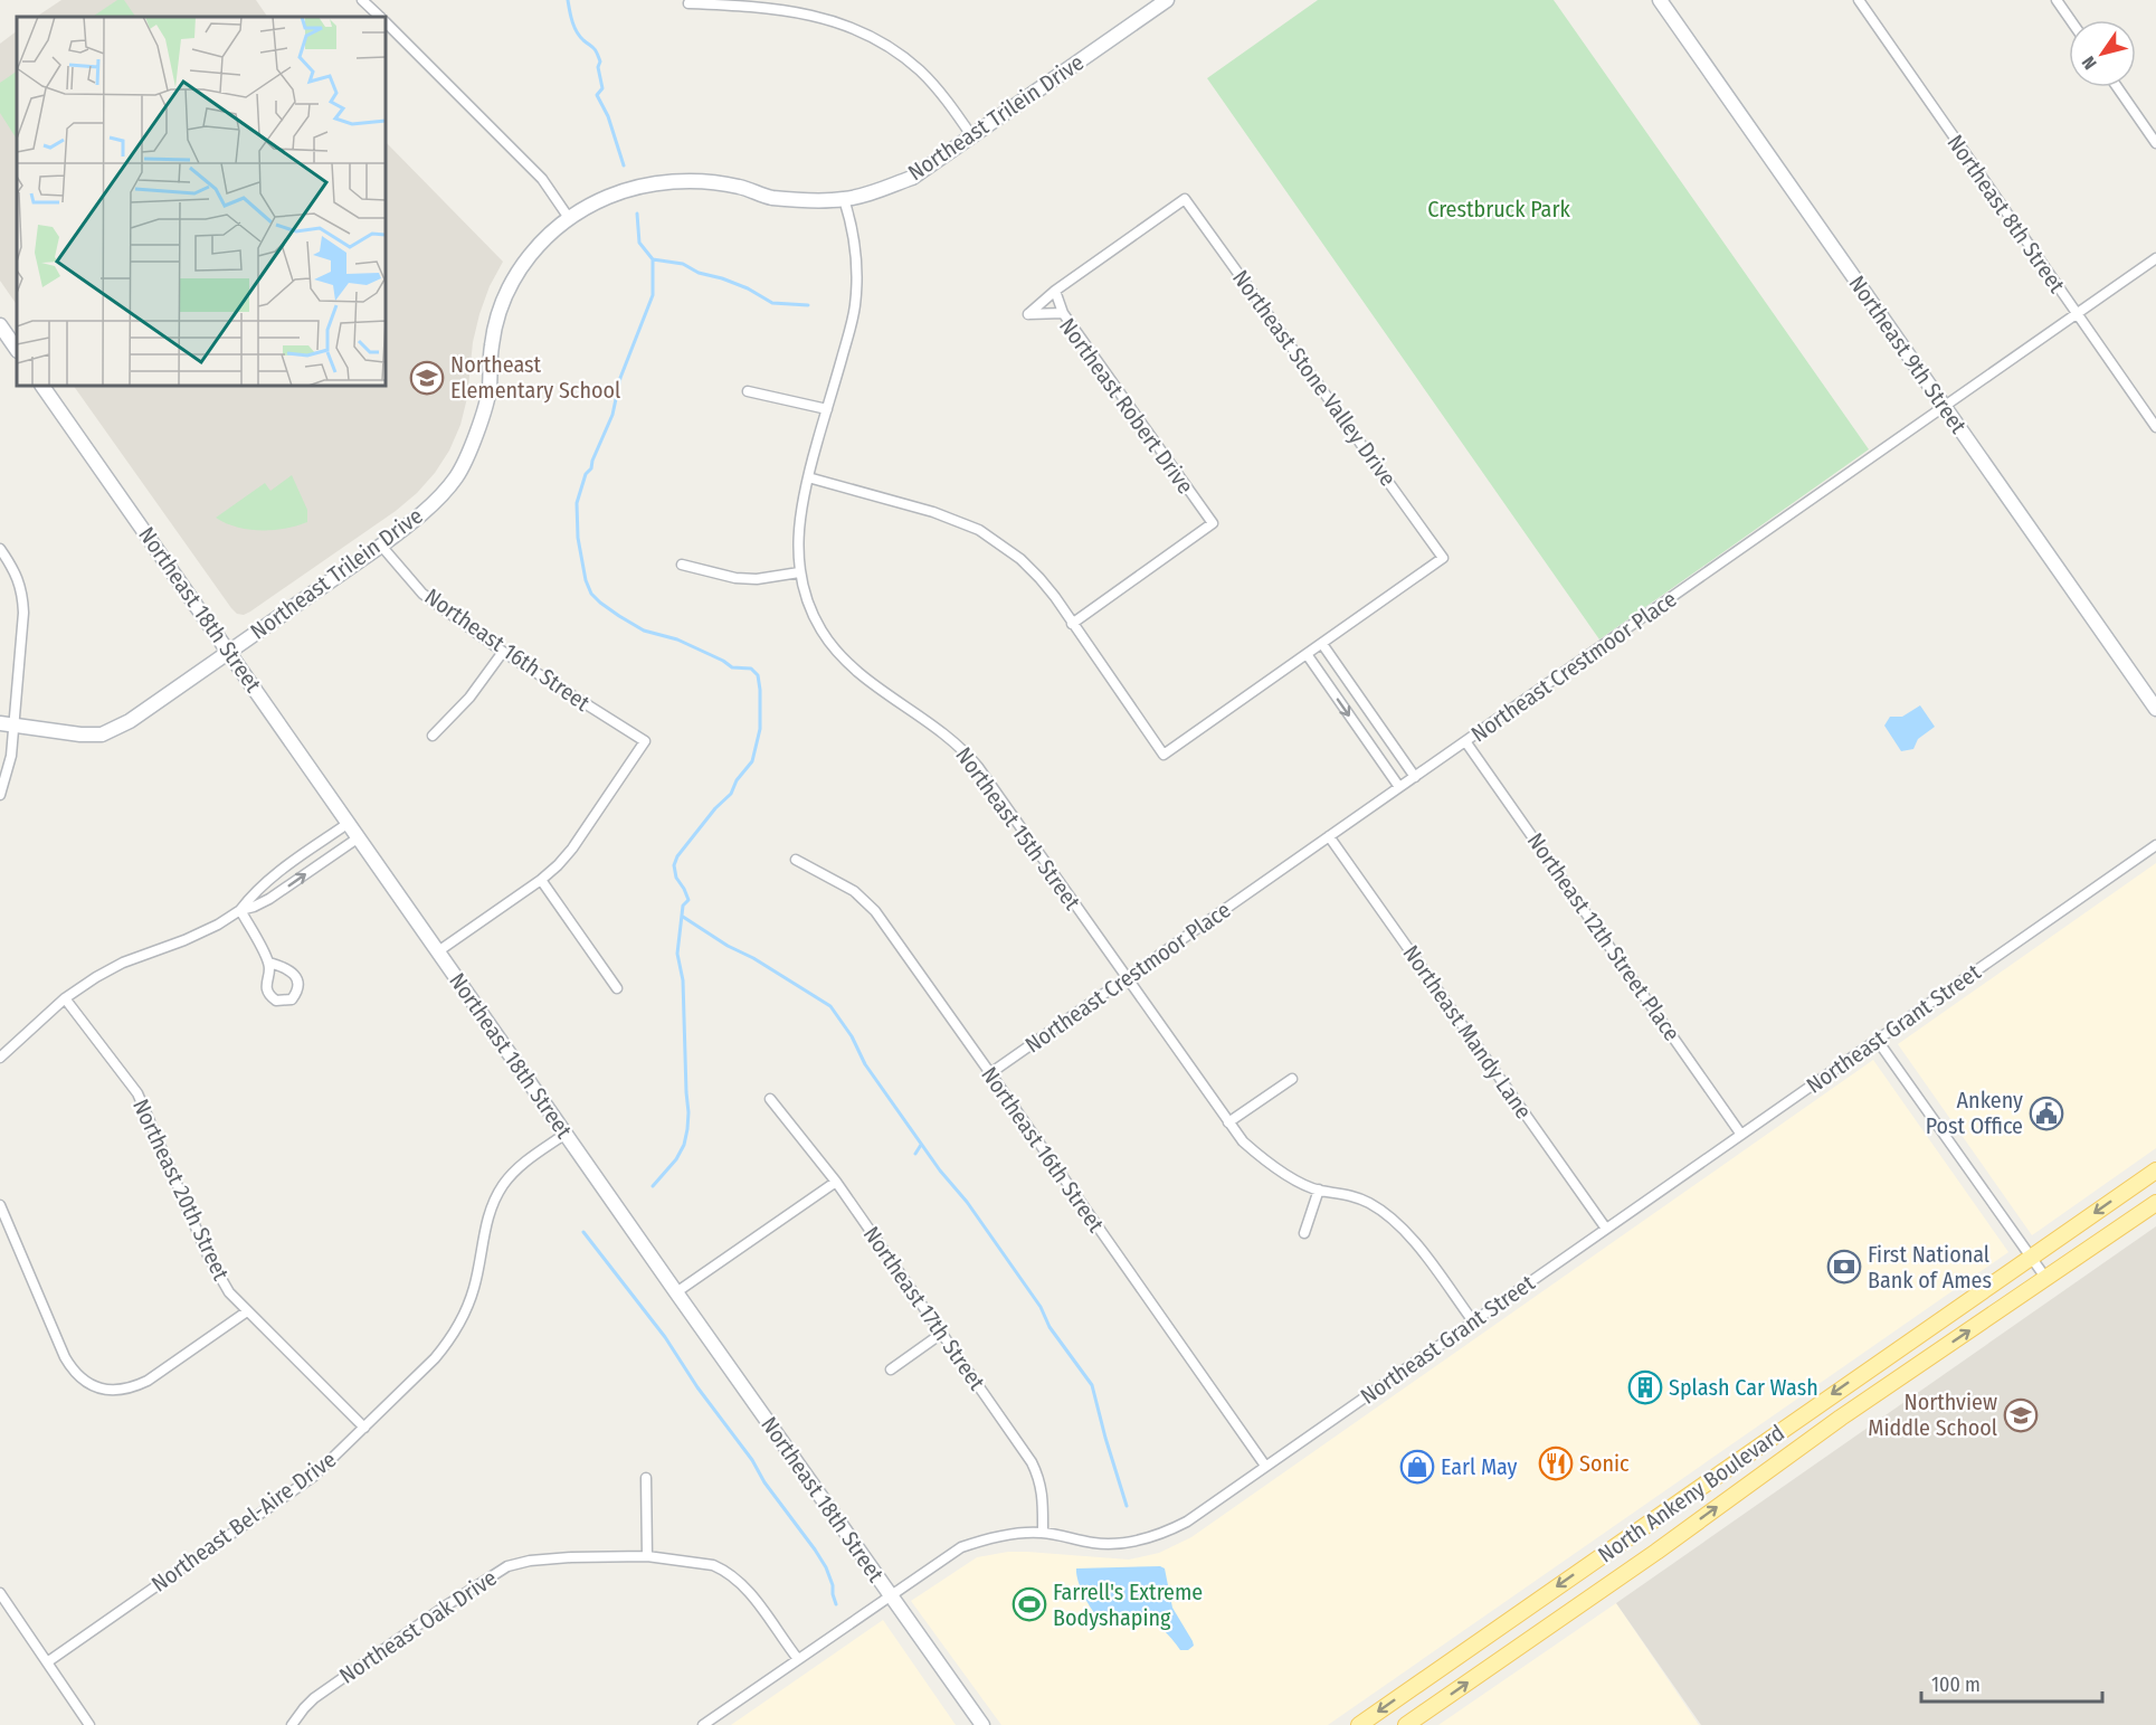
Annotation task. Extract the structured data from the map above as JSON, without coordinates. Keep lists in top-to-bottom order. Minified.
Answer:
{"streets":{"main road":["North Ankeny Boulevard"],"street":["Northeast Trilein Drive","Northeast 8th Street","Northeast 9th Street","Northeast Stone Valley Drive","Northeast Robert Drive","Northeast 18th Street","Northeast 16th Street","Northeast Crestmoor Place","Northeast 15th Street","Northeast 12th Street Place","Northeast Grant Street","Northeast Mandy Lane","Northeast 20th Street","Northeast 17th Street","Northeast Bel-Aire Drive","Northeast Oak Drive"]},"crossings":[["Northeast Trilein Drive","Northeast 18th Street"],["Northeast Trilein Drive","Northeast 16th Street"],["Northeast Trilein Drive","Northeast 15th Street"],["Northeast 8th Street","Northeast Crestmoor Place"],["Northeast 9th Street","Northeast Crestmoor Place"],["Northeast Stone Valley Drive","Northeast Robert Drive"],["Northeast 18th Street","Northeast Grant Street"],["Northeast 18th Street","Northeast Bel-Aire Drive"],["Northeast 16th Street","Northeast Crestmoor Place"],["Northeast 16th Street","Northeast Grant Street"],["Northeast Crestmoor Place","Northeast 15th Street"],["Northeast Crestmoor Place","Northeast 12th Street Place"],["Northeast Crestmoor Place","Northeast Mandy Lane"],["Northeast 15th Street","Northeast Grant Street"],["Northeast 12th Street Place","Northeast Grant Street"],["Northeast Grant Street","Northeast Mandy Lane"],["Northeast Grant Street","Northeast 17th Street"],["Northeast Grant Street","Northeast Oak Drive"],["Northeast 20th Street","Northeast Bel-Aire Drive"]],"parks":["Crestbruck Park"],"places":{"school or university":["Northeast Elementary School","Northview Middle School"],"public building":["Ankeny Post Office"],"bank":["First National Bank of Ames"],"building":["Splash Car Wash"],"restaurant":["Sonic"],"shop":["Earl May"],"sports":["Farrell's Extreme Bodyshaping"]},"scale_bar":"100 m","north":"bottom left"}
